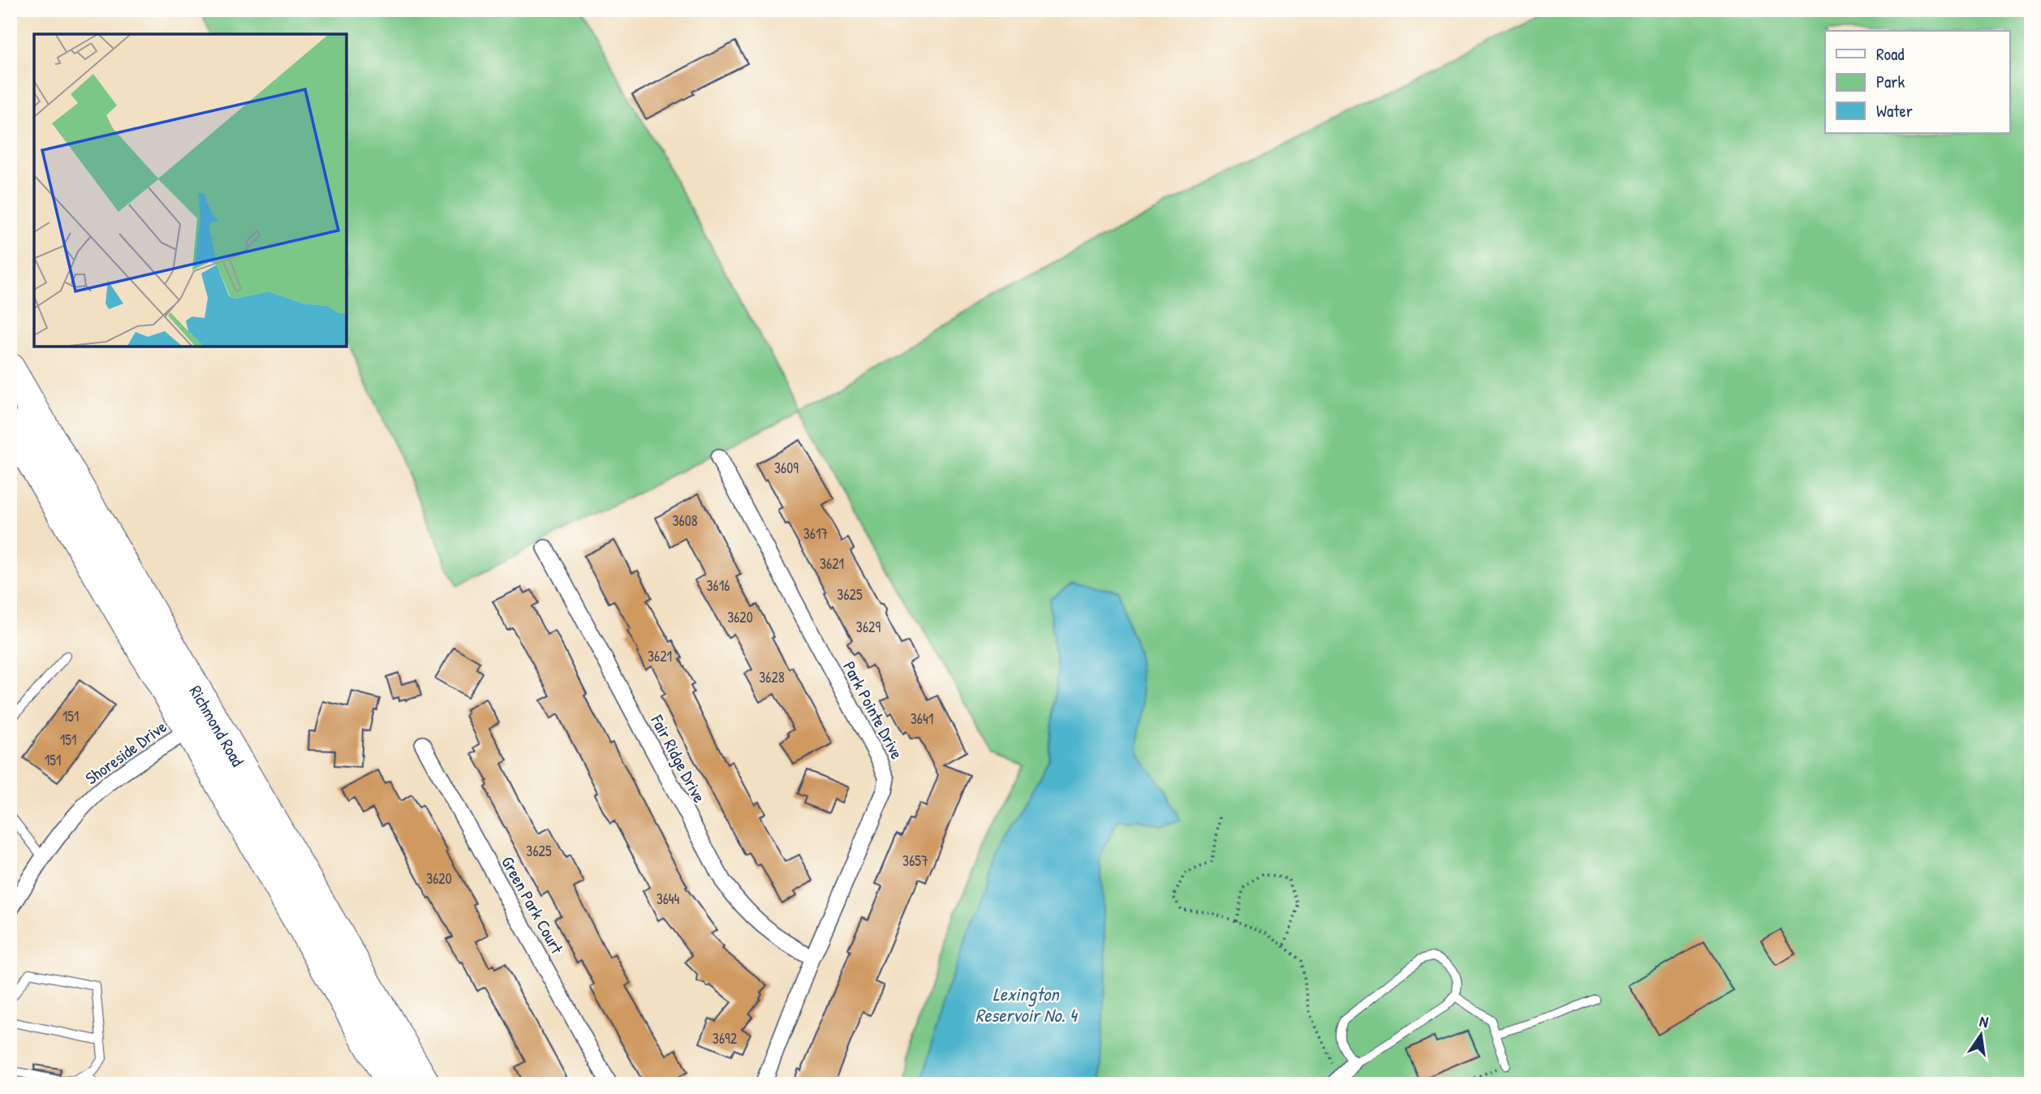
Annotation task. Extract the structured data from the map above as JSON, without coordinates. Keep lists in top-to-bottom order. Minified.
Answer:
{"streets":{"highway":["Richmond Road"],"street":["Park Pointe Drive","Shoreside Drive","Fair Ridge Drive","Green Park Court"]},"crossings":[["Park Pointe Drive","Fair Ridge Drive"],["Richmond Road","Shoreside Drive"]],"water":["Lexington Reservoir No. 4"],"house_numbers":["3609","3608","3617","3621","3616","3625","3620","3629","3621","3628","151","3641","151","151","3625","3657","3620","3644","3692"],"legend":["Road","Park","Water"],"north":"top"}
